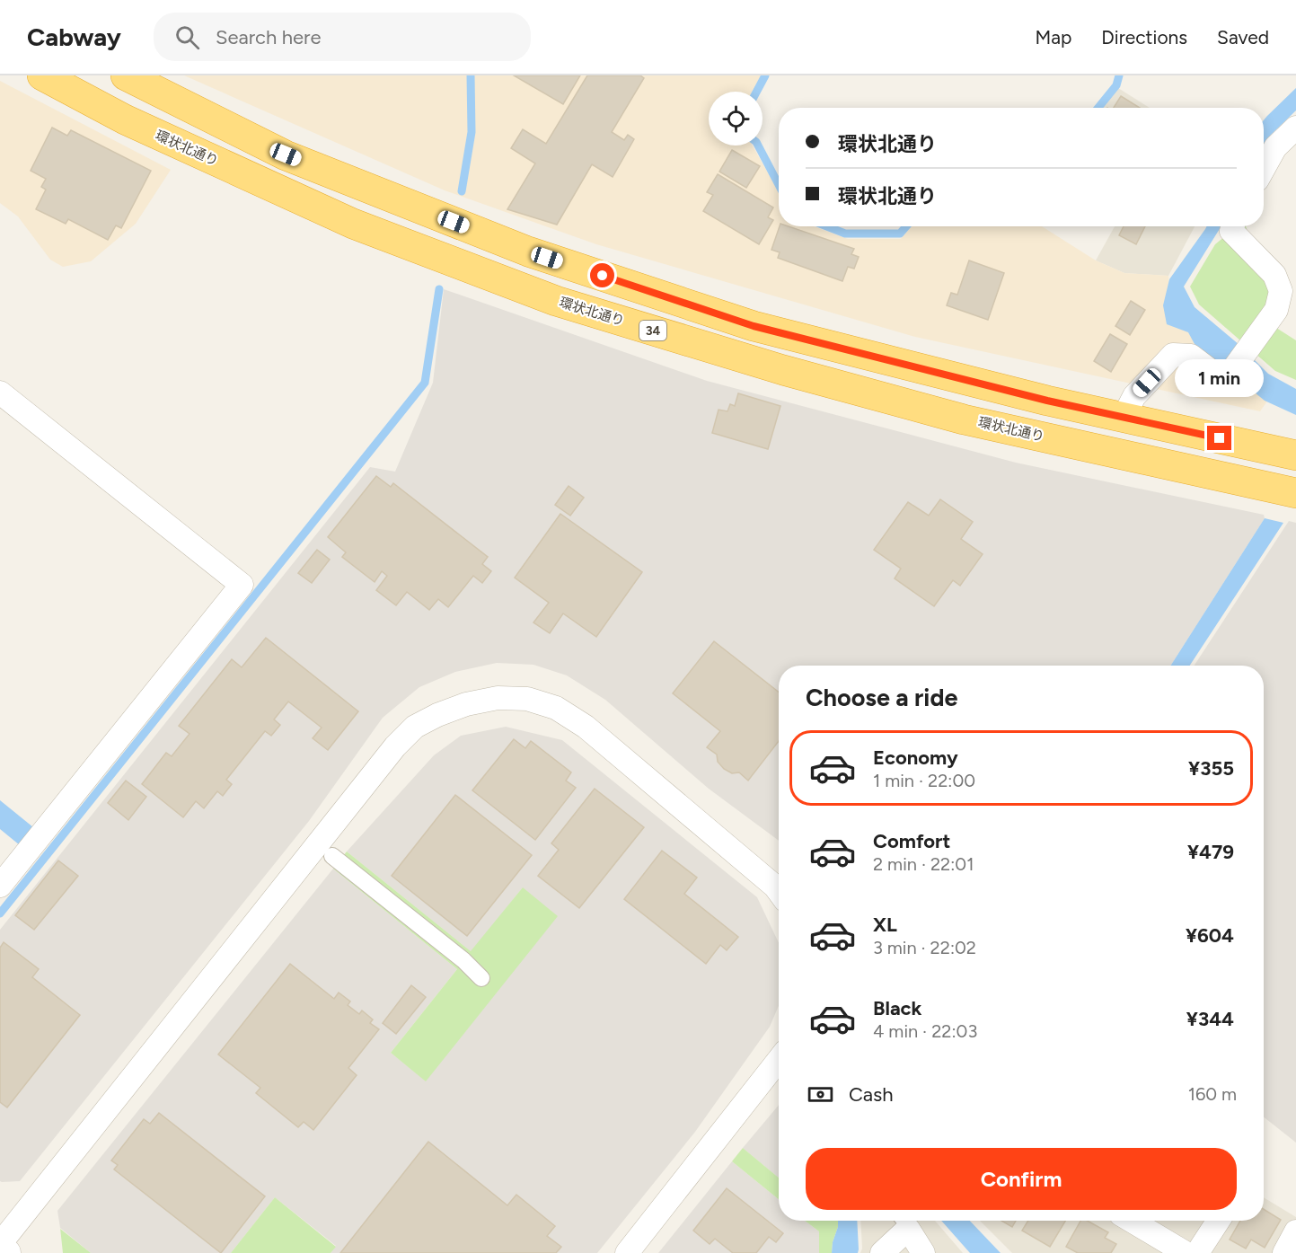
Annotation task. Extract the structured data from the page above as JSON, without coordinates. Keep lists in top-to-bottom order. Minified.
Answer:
{"streets":{"highway":["環状北通り","34"]},"page":{"header":"Cabway","search":"Search here","nav":["Map","Directions","Saved"],"banner":["環状北通り","環状北通り"],"bubble":"1 min","heading":"Choose a ride","list":[{"name":"Economy","note":"1 min · 22:00","value":"¥355"},{"name":"Comfort","note":"2 min · 22:01","value":"¥479"},{"name":"XL","note":"3 min · 22:02","value":"¥604"},{"name":"Black","note":"4 min · 22:03","value":"¥344"}],"pay":["Cash","160 m"],"buttons":"Confirm"}}
